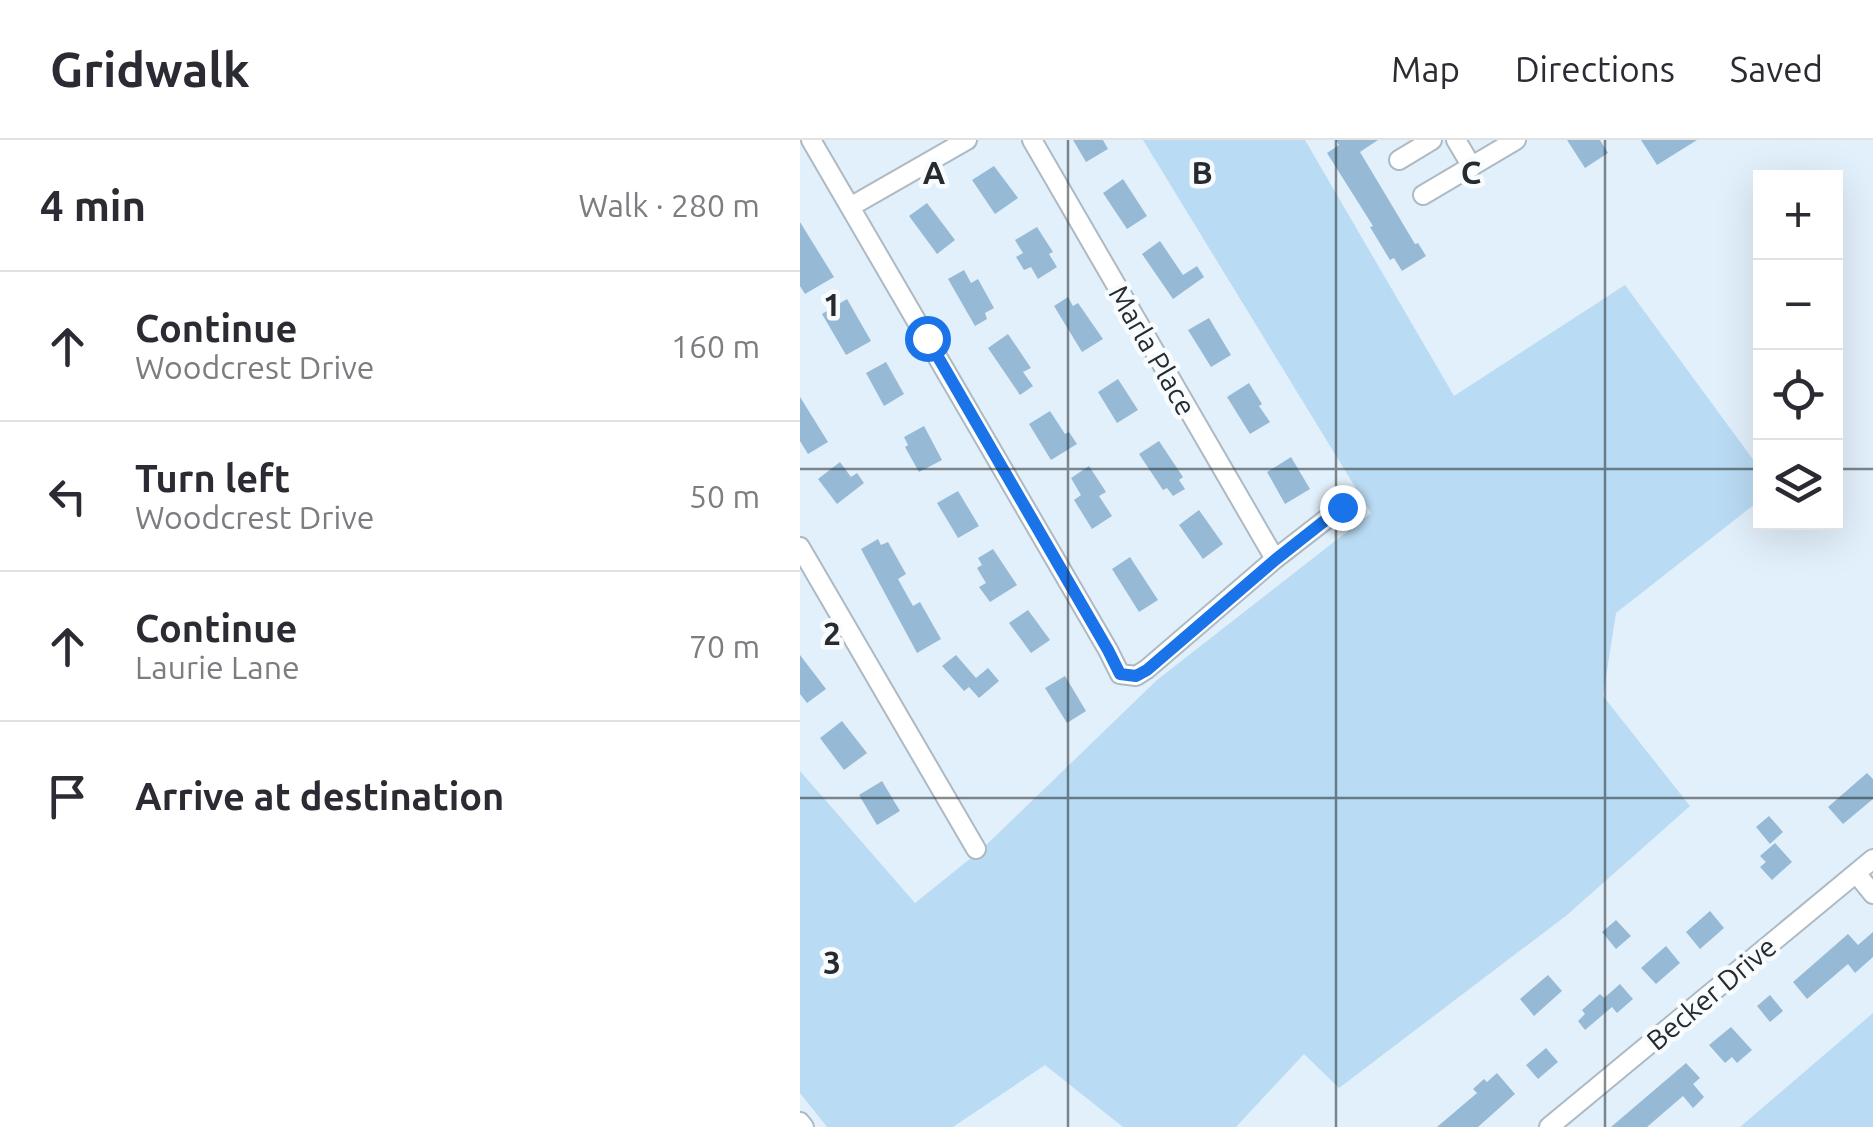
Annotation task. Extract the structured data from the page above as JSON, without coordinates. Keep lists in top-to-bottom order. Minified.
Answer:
{"streets":{"street":["Marla Place","Becker Drive"]},"page":{"header":"Gridwalk","nav":["Map","Directions","Saved"],"heading":["4 min","Walk · 280 m"],"map_buttons":["+","−"],"list":[["Continue","Woodcrest Drive","160 m"],["Turn left","Woodcrest Drive","50 m"],["Continue","Laurie Lane","70 m"],"Arrive at destination"]},"grid":{"columns":["A","B","C"],"rows":["1","2","3"]}}
